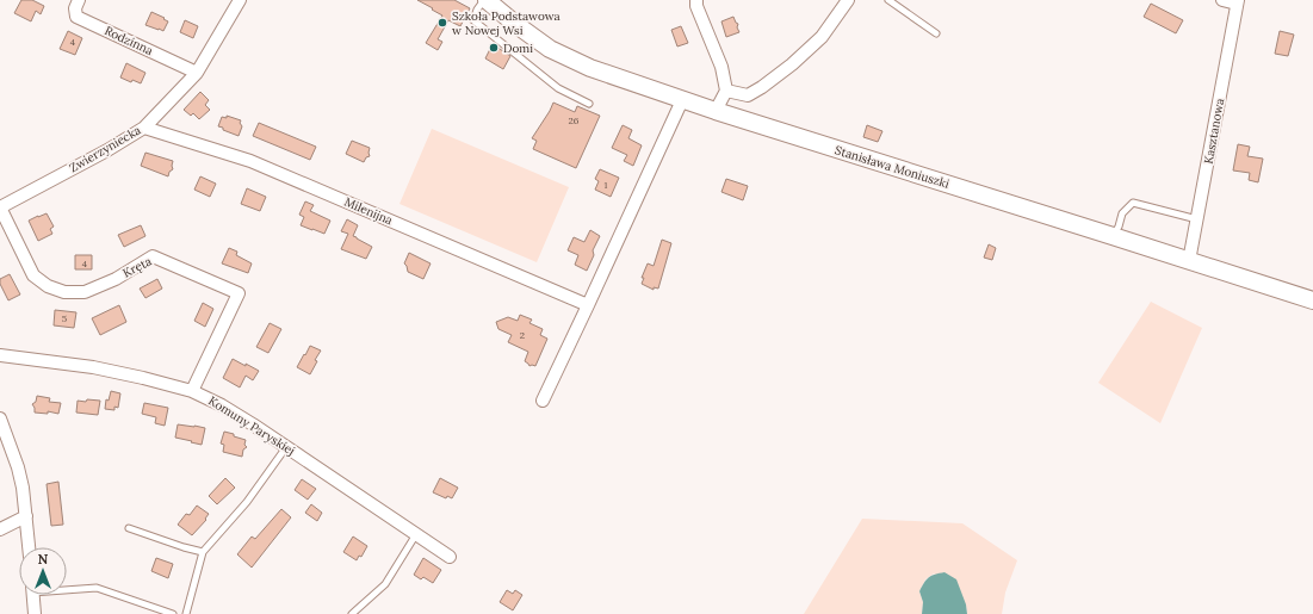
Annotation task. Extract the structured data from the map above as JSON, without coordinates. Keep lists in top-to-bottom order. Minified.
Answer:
{"streets":{"main road":["Stanisława Moniuszki"],"street":["Rodzinna","Kasztanowa","Zwierzyniecka","Milenijna","Kręta","Komuny Paryskiej"]},"crossings":[["Rodzinna","Zwierzyniecka"],["Kasztanowa","Stanisława Moniuszki"],["Zwierzyniecka","Milenijna"],["Zwierzyniecka","Kręta"],["Kręta","Komuny Paryskiej"]],"places":["Szkoła Podstawowa w Nowej Wsi","Domi"],"house_numbers":["4","26","1","4","5","2"],"north":"top"}
